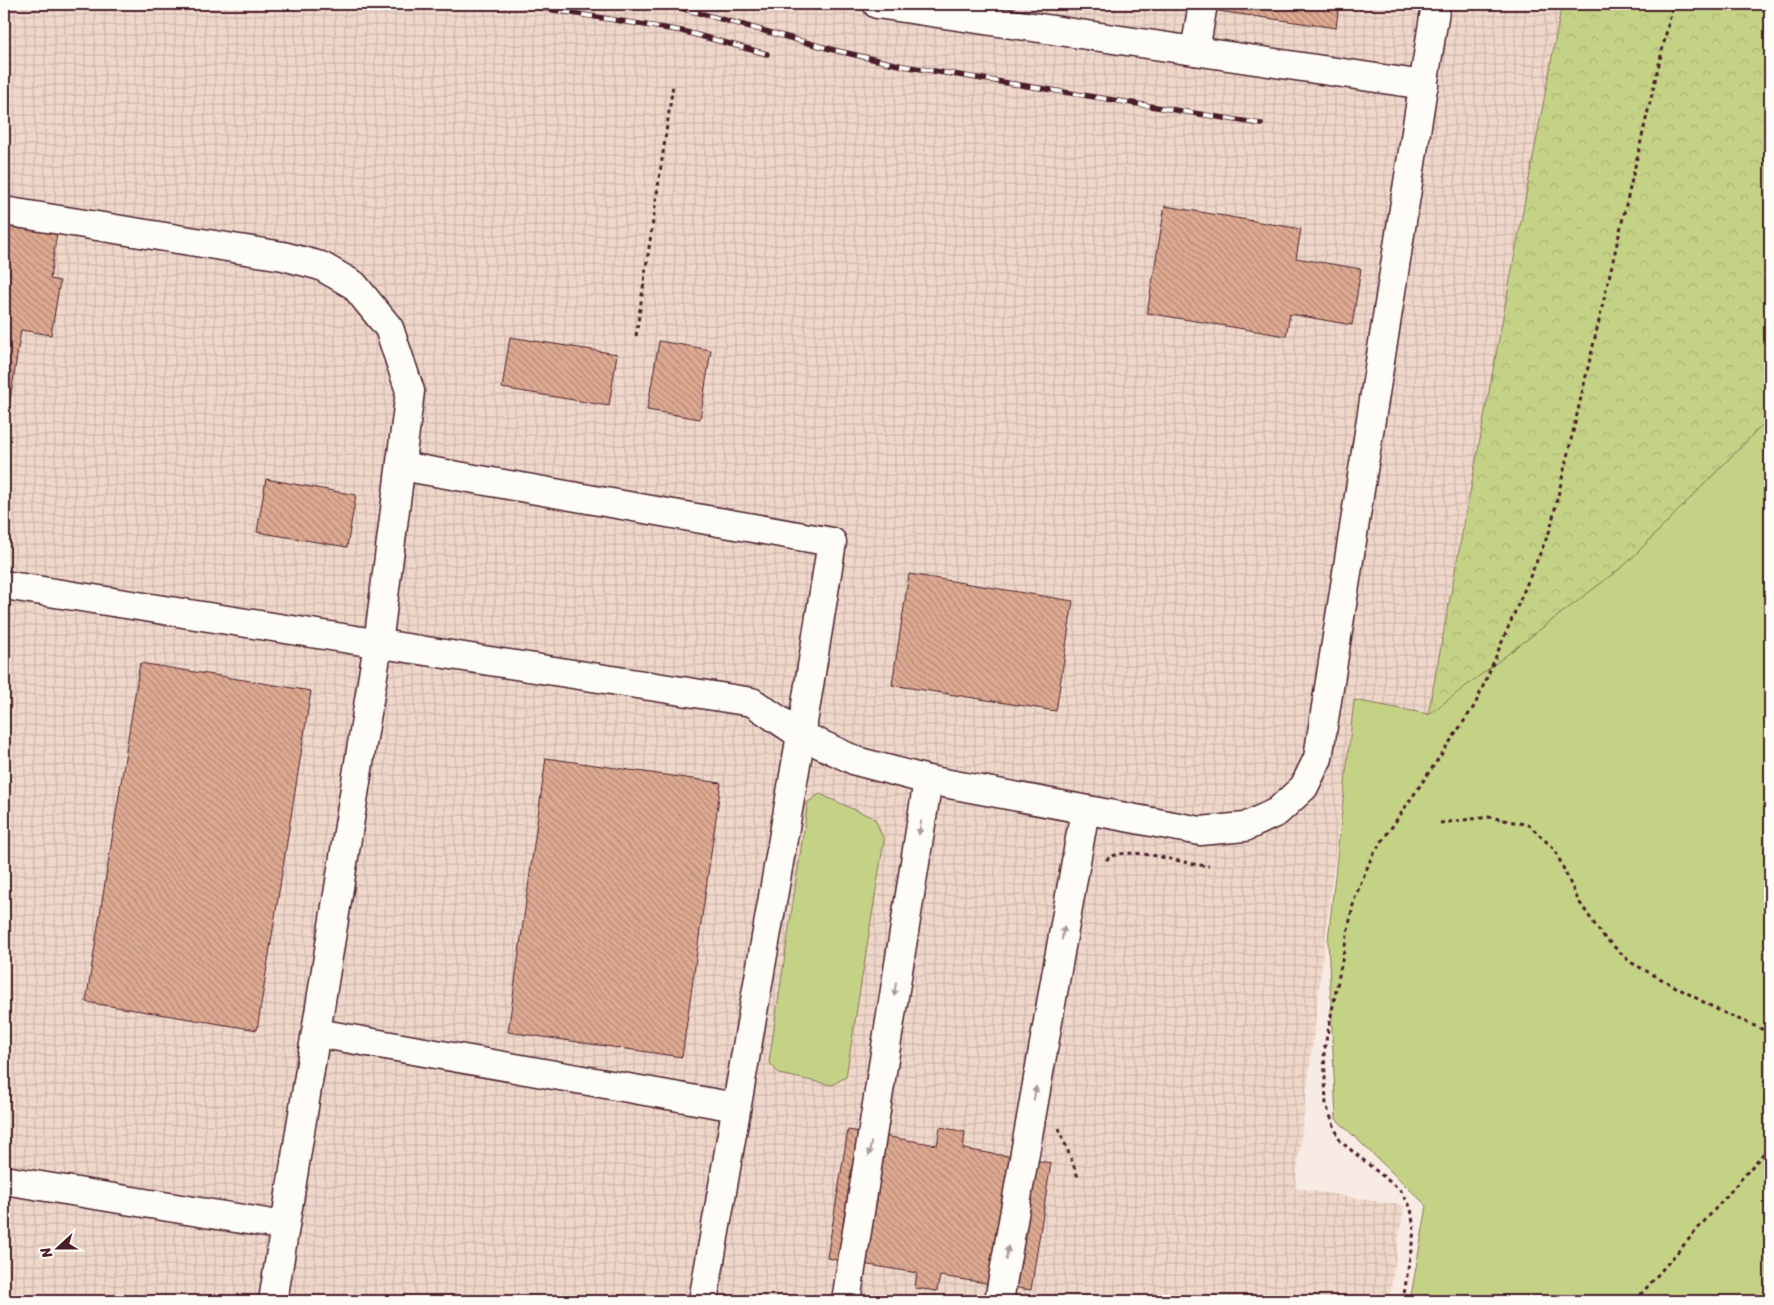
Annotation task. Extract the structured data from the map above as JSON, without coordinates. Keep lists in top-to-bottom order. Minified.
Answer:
{"north":"left"}
